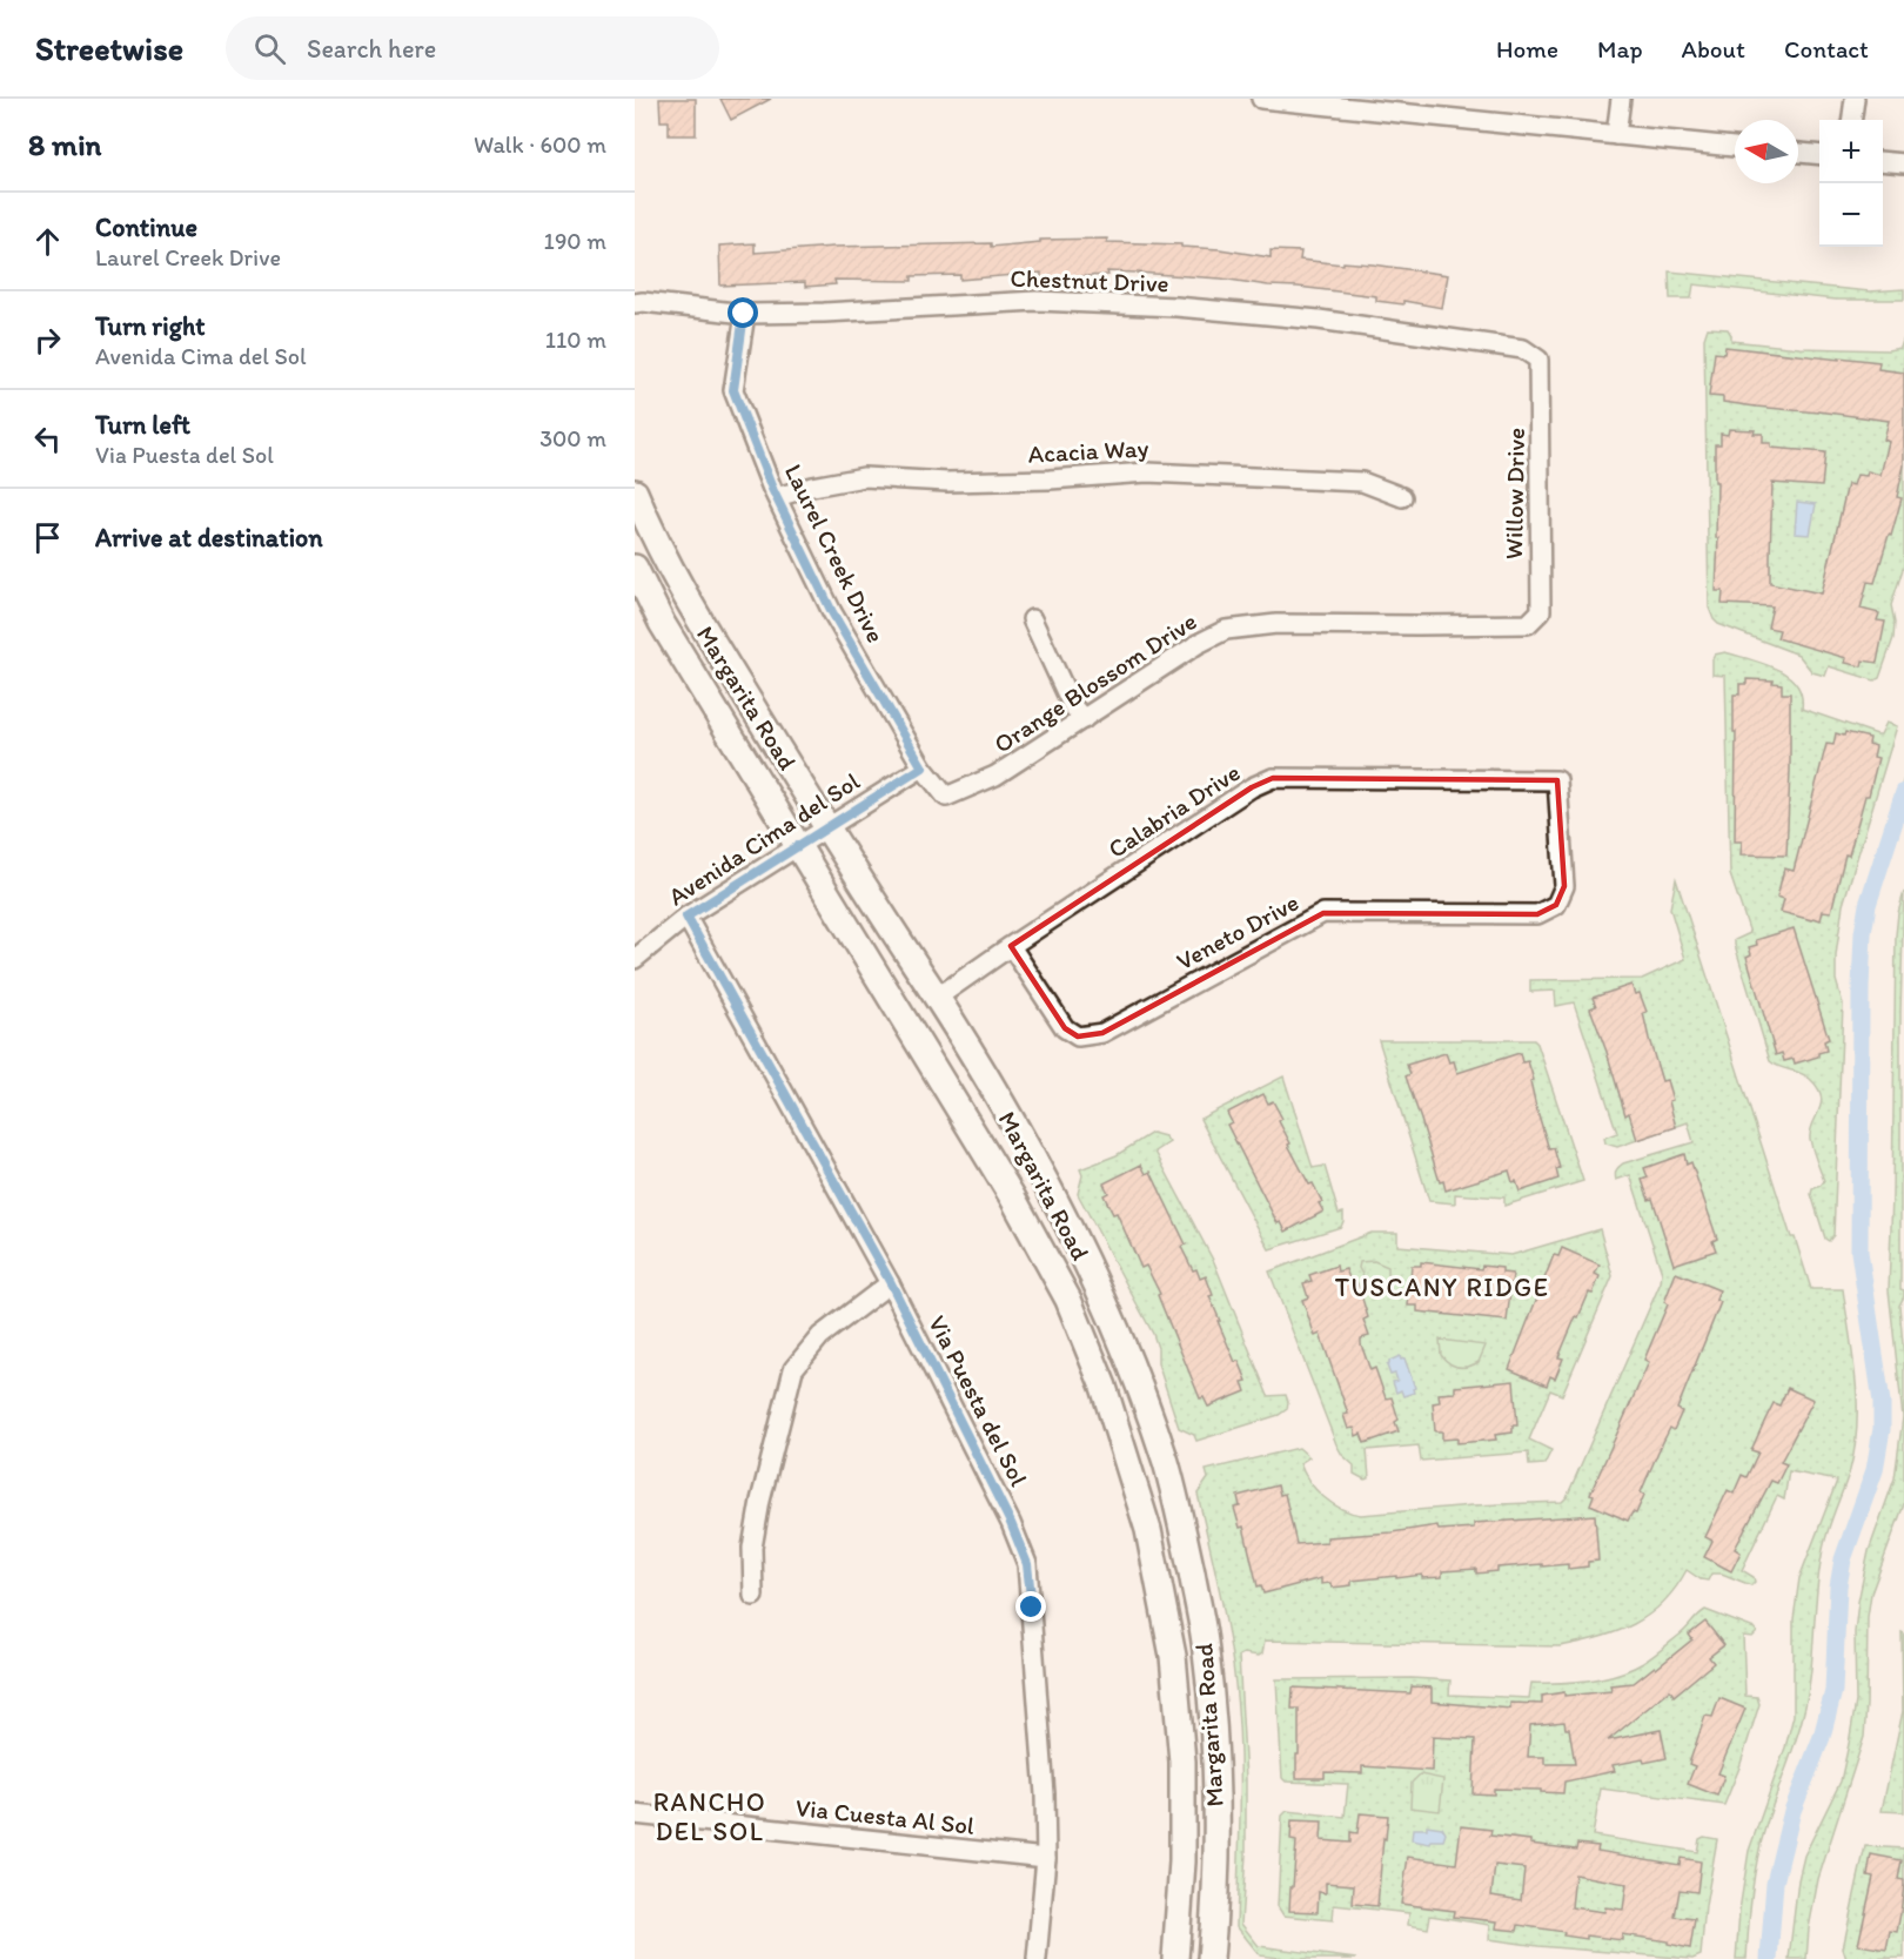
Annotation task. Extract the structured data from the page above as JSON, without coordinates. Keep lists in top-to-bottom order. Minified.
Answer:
{"streets":{"main road":["Margarita Road"],"street":["Chestnut Drive","Acacia Way","Willow Drive","Laurel Creek Drive","Orange Blossom Drive","Calabria Drive","Avenida Cima del Sol","Veneto Drive","Via Puesta del Sol","Via Cuesta Al Sol"]},"crossings":[["Chestnut Drive","Willow Drive"],["Chestnut Drive","Laurel Creek Drive"],["Acacia Way","Laurel Creek Drive"],["Willow Drive","Orange Blossom Drive"],["Laurel Creek Drive","Orange Blossom Drive"],["Laurel Creek Drive","Avenida Cima del Sol"],["Margarita Road","Calabria Drive"],["Margarita Road","Avenida Cima del Sol"],["Calabria Drive","Veneto Drive"],["Avenida Cima del Sol","Via Puesta del Sol"],["Via Puesta del Sol","Via Cuesta Al Sol"]],"districts":["TUSCANY RIDGE","RANCHO DEL SOL"],"north":"left","page":{"header":"Streetwise","search":"Search here","nav":["Home","Map","About","Contact"],"heading":["8 min","Walk · 600 m"],"map_buttons":["+","−"],"list":[["Continue","Laurel Creek Drive","190 m"],["Turn right","Avenida Cima del Sol","110 m"],["Turn left","Via Puesta del Sol","300 m"],"Arrive at destination"]}}
